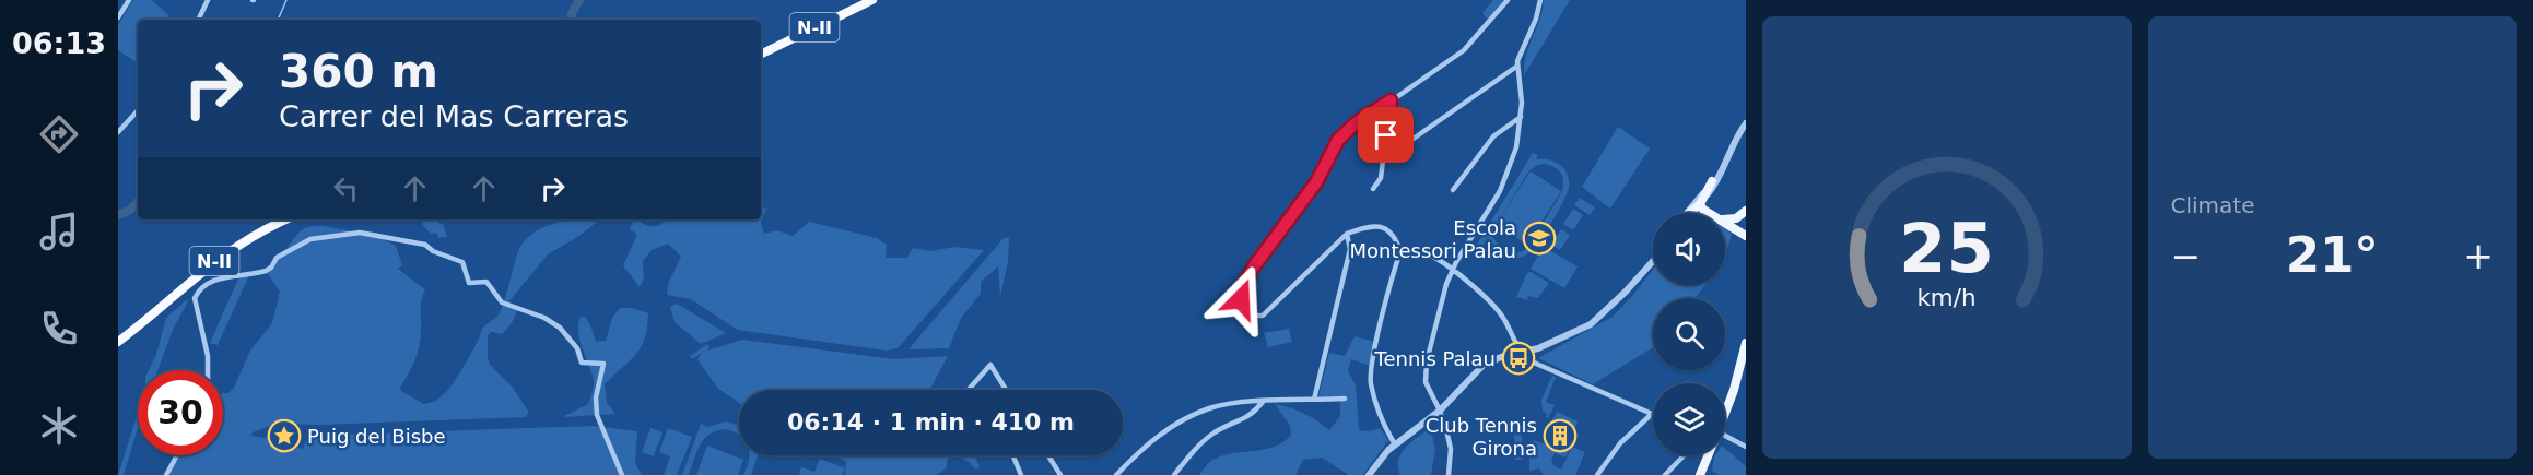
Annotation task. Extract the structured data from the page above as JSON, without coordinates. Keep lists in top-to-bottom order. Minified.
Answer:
{"streets":{"highway":["N-II"]},"places":{"school or university":["Escola Montessori Palau"],"bus stop":["Tennis Palau"],"place":["Puig del Bisbe"],"building":["Club Tennis Girona"]},"page":{"tabs":"06:13","tile":"Climate","turn":["360 m","Carrer del Mas Carreras"],"heat":["−","21°","+"],"limit":"30","trip":"06:14 · 1 min · 410 m","gauge":["25","km/h"]}}
